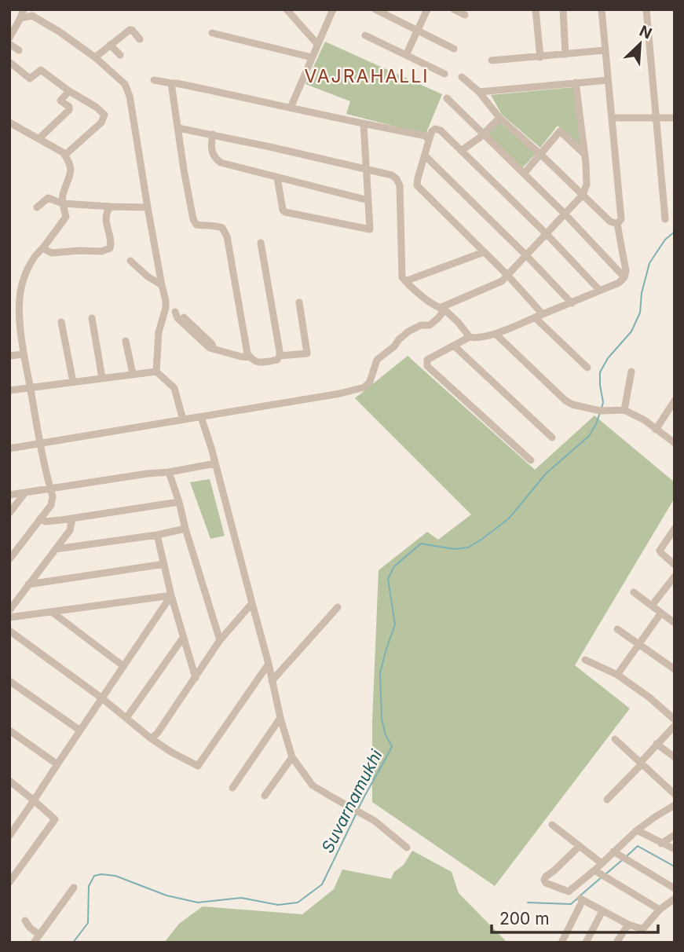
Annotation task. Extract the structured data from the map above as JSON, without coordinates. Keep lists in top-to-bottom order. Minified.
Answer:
{"districts":["VAJRAHALLI"],"water":["Suvarnamukhi"],"scale_bar":"200 m","north":"top right"}
